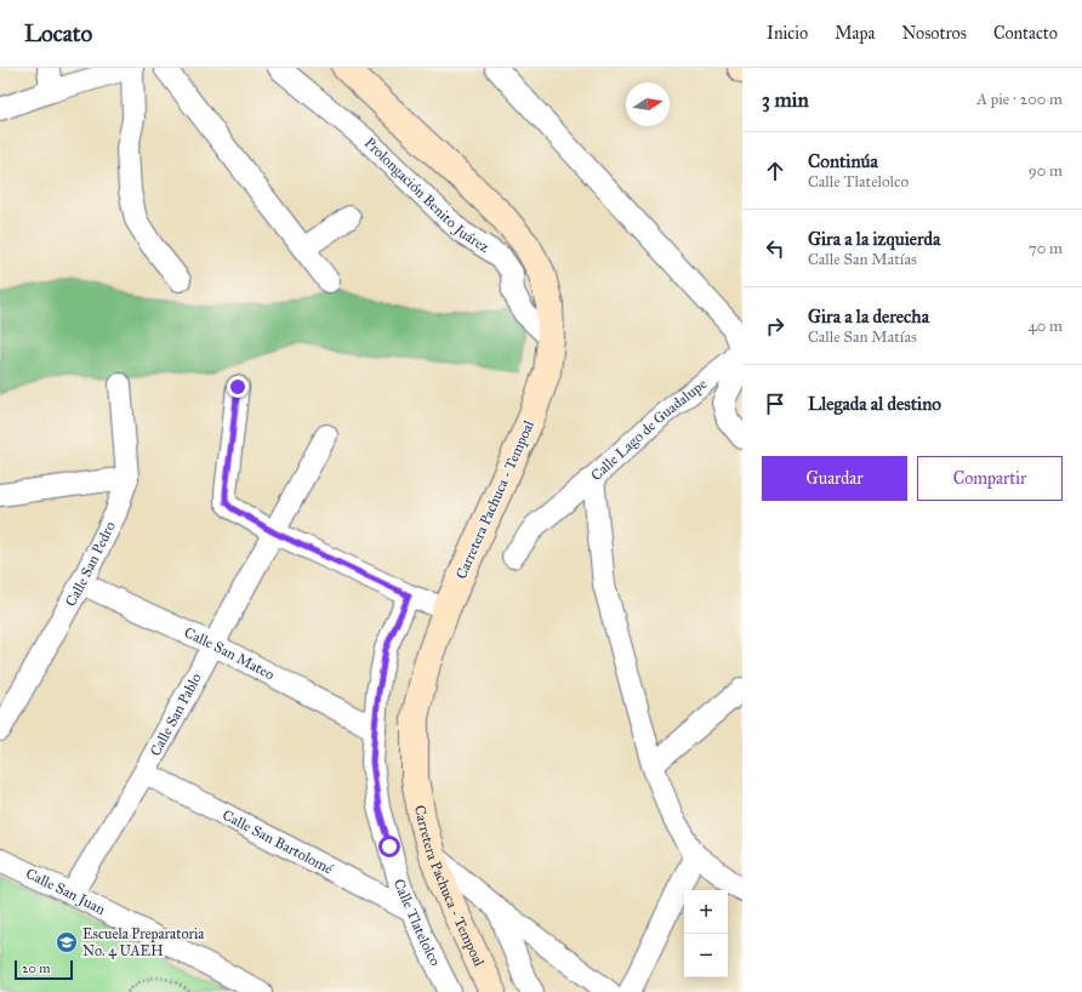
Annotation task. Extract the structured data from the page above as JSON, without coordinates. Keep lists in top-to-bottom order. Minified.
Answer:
{"streets":{"main road":["Carretera Pachuca - Tempoal"],"street":["Prolongación Benito Juárez","Calle Lago de Guadalupe","Calle San Pedro","Calle San Mateo","Calle San Pablo","Calle San Bartolomé","Calle San Juan","Calle Tlatelolco"]},"crossings":[["Prolongación Benito Juárez","Carretera Pachuca - Tempoal"],["Calle San Pedro","Calle San Mateo"],["Calle San Mateo","Calle San Pablo"],["Calle San Mateo","Calle Tlatelolco"],["Calle San Pablo","Calle San Bartolomé"],["Calle San Pablo","Calle San Juan"],["Calle San Bartolomé","Calle Tlatelolco"]],"places":{"school or university":["Escuela Preparatoria No. 4 UAEH"]},"scale_bar":"20 m","north":"right","page":{"header":"Locato","nav":["Inicio","Mapa","Nosotros","Contacto"],"heading":["3 min","A pie · 200 m"],"list":[["Continúa","Calle Tlatelolco","90 m"],["Gira a la izquierda","Calle San Matías","70 m"],["Gira a la derecha","Calle San Matías","40 m"],"Llegada al destino"],"buttons":["Guardar","Compartir"],"map_buttons":["+","−"],"scale":"20 m"}}
